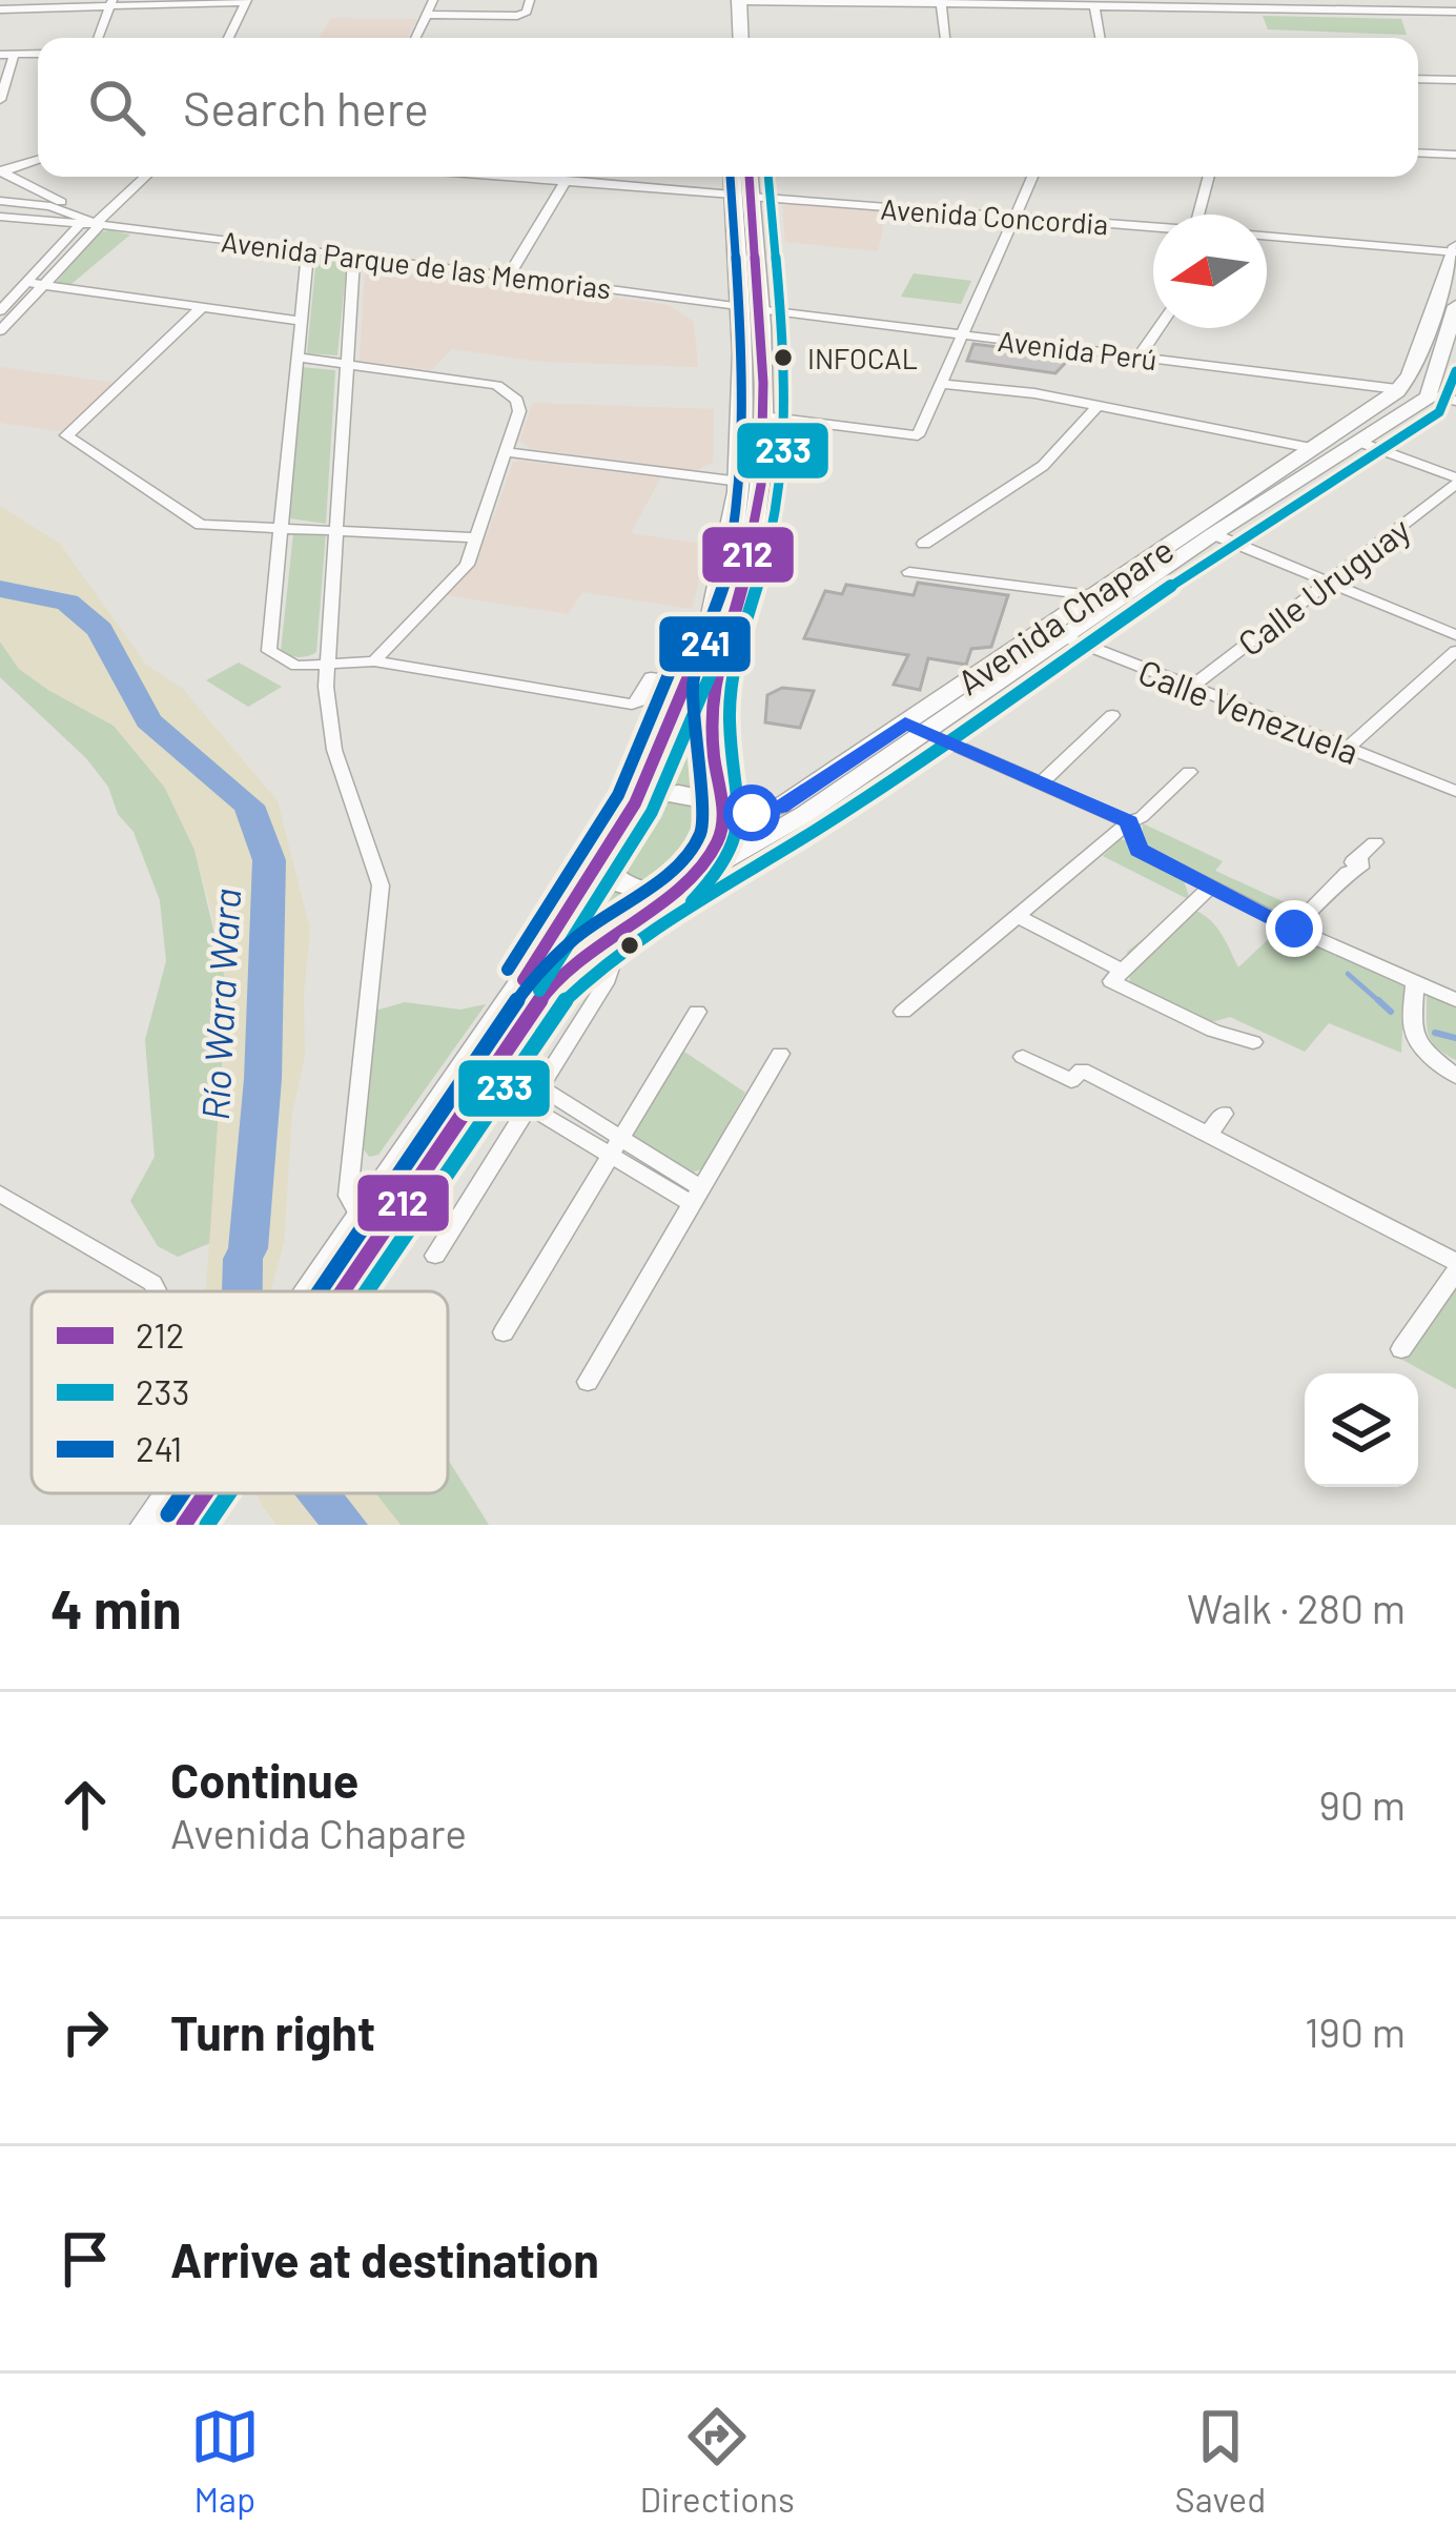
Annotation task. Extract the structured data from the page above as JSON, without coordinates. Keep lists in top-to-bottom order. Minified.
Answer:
{"streets":{"main road":["Avenida Chapare"],"street":["Avenida Concordia","Avenida Parque de las Memorias","Avenida Perú","Calle Uruguay","Calle Venezuela"]},"crossings":[["Avenida Parque de las Memorias","Avenida Perú"],["Avenida Perú","Avenida Chapare"],["Calle Uruguay","Calle Venezuela"],["Avenida Chapare","Calle Venezuela"]],"water":["Río Wara Wara"],"places":["INFOCAL"],"lines":["transit line 212","transit line 233","transit line 241"],"legend":["212","233","241"],"north":"left","page":{"search":"Search here","heading":["4 min","Walk · 280 m"],"list":[["Continue","Avenida Chapare","90 m"],["Turn right","190 m"],"Arrive at destination"],"nav":["Map","Directions","Saved"]}}
